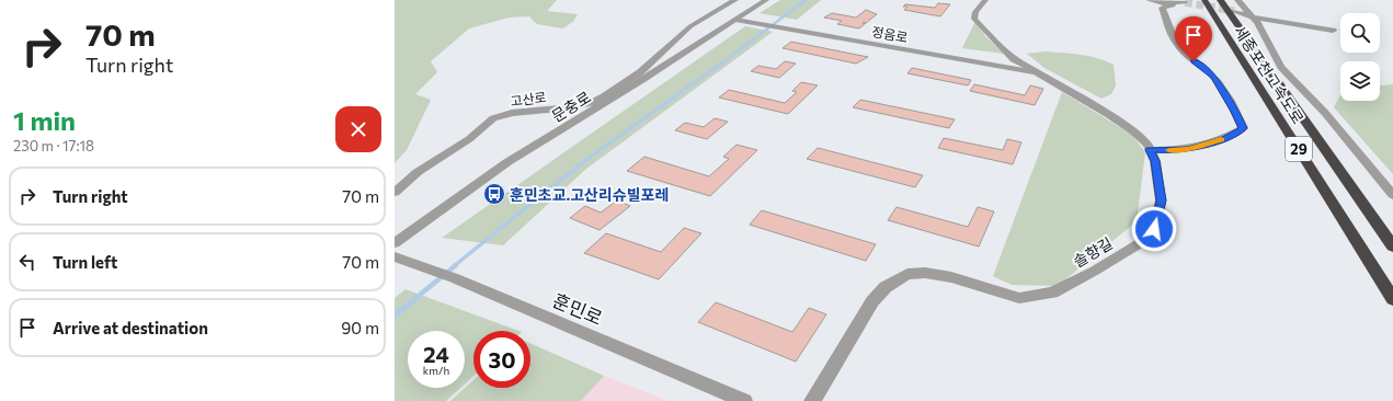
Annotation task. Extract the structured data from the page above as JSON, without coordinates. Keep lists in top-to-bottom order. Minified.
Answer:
{"streets":{"highway":["세종포천고속도로","29"],"street":["정음로","고산로","문충로","솔향길","훈민로"]},"crossings":[["정음로","문충로"],["정음로","솔향길"]],"places":{"bus stop":["훈민초교.고산리슈빌포레"]},"page":{"turn":["70 m","Turn right"],"heading":["1 min","230 m · 17:18"],"list":[{"name":"Turn right","value":"70 m"},{"name":"Turn left","value":"70 m"},{"name":"Arrive at destination","value":"90 m"}],"speed":"24 km/h","limit":"30"}}
